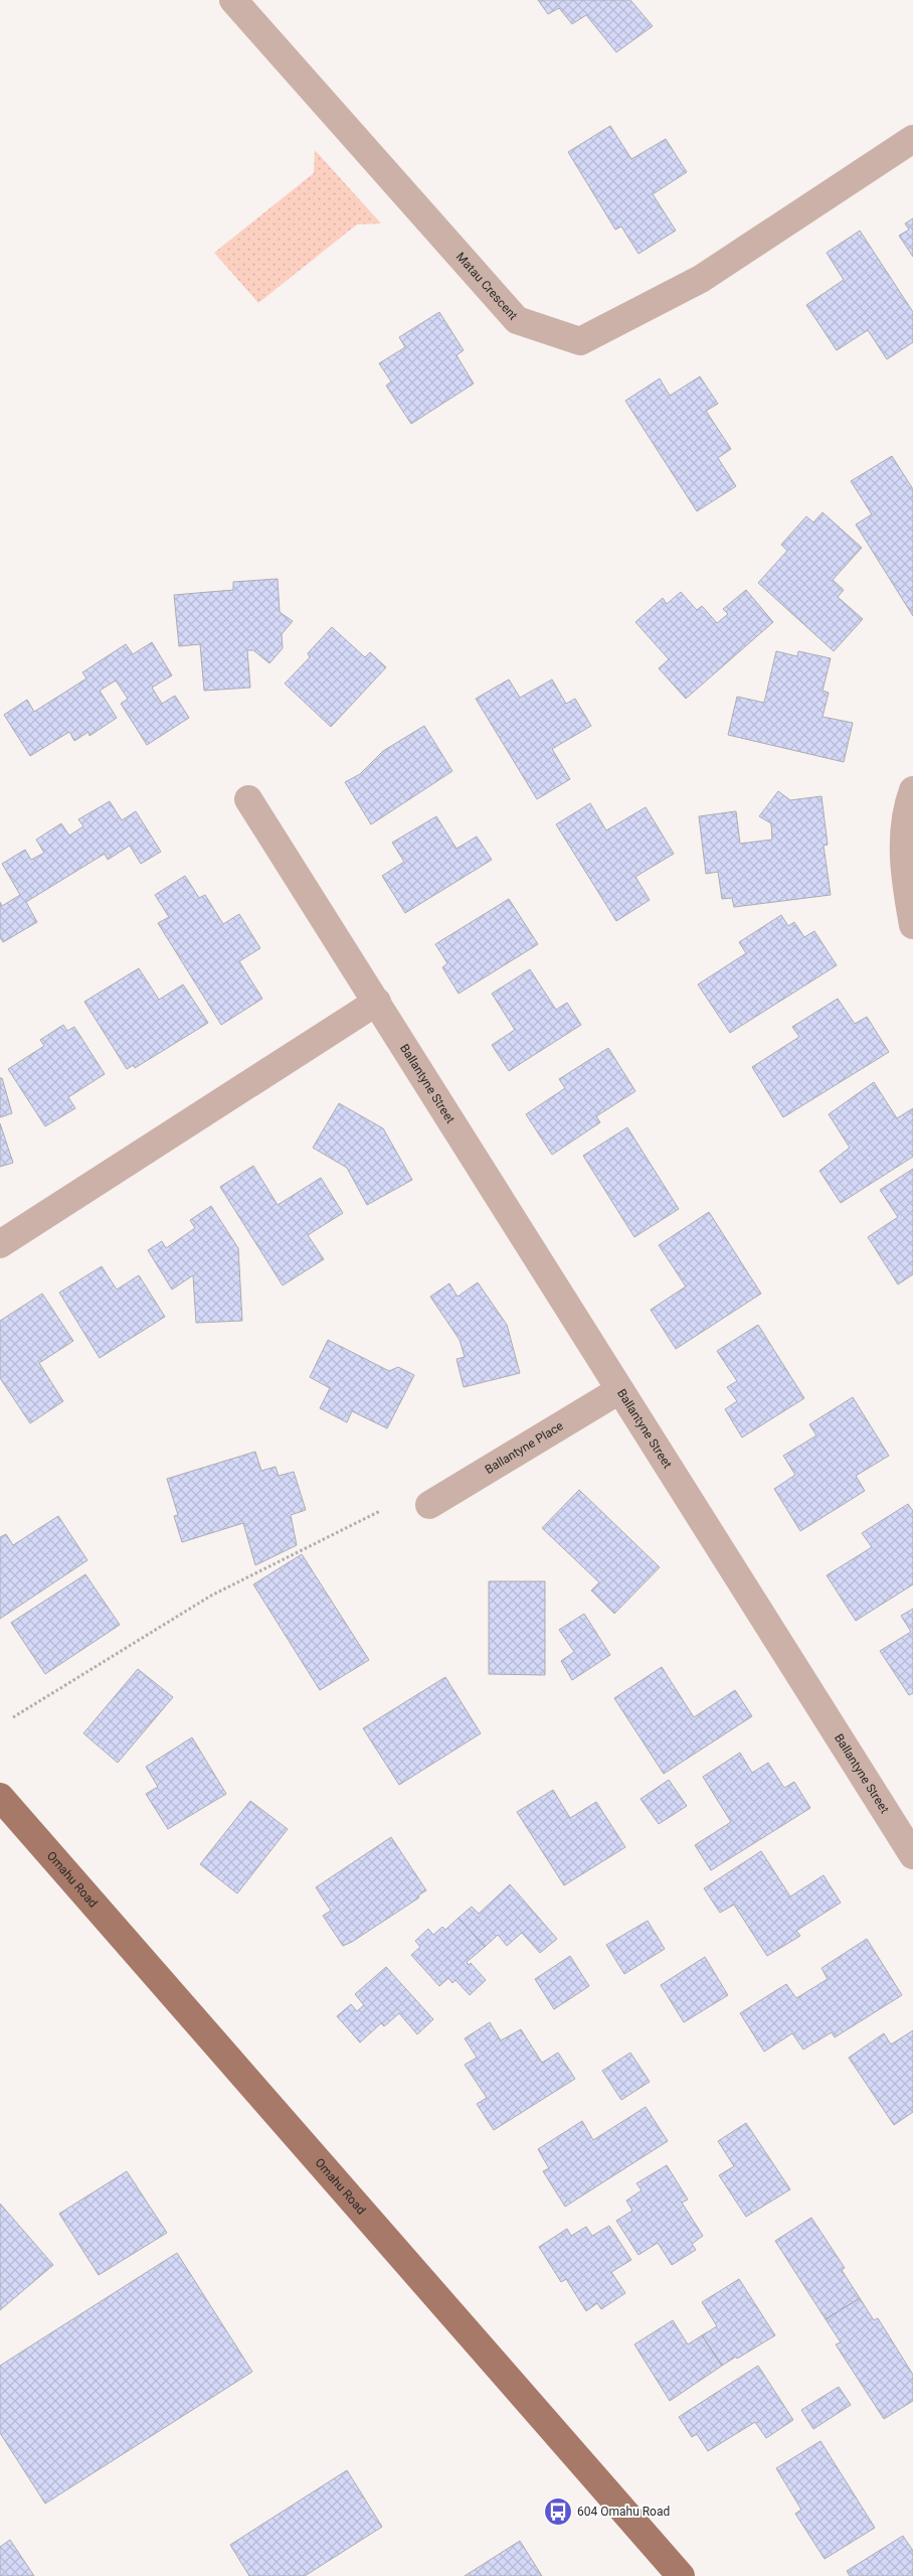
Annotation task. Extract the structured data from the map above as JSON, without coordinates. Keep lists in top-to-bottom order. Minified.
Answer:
{"streets":{"main road":["Omahu Road"],"street":["Matau Crescent","Ballantyne Street","Ballantyne Place"]},"crossings":[["Ballantyne Street","Ballantyne Place"]],"places":{"bus stop":["604 Omahu Road"]}}
